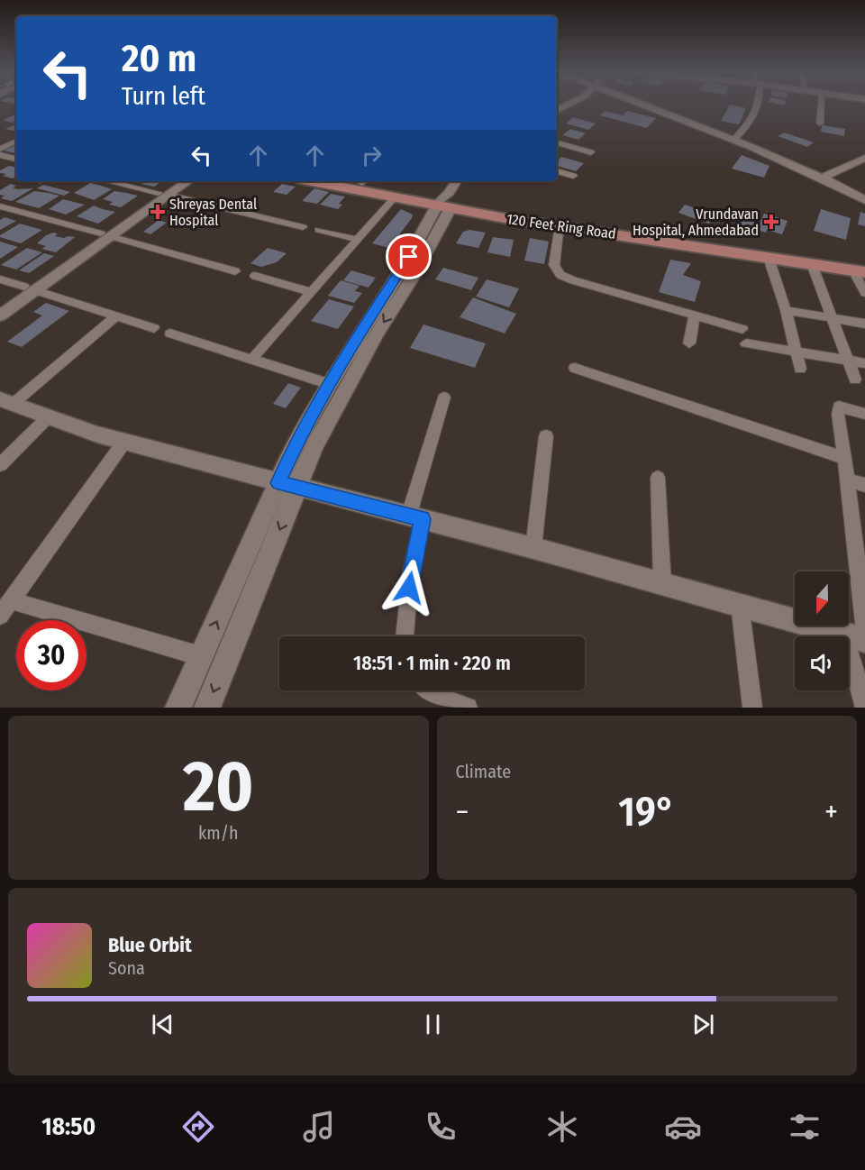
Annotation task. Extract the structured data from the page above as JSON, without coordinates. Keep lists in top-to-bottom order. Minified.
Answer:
{"streets":{"main road":["120 Feet Ring Road"]},"places":{"health":["Shreyas Dental Hospital","Vrundavan Hospital, Ahmedabad"]},"north":"bottom","page":{"turn":["20 m","Turn left"],"limit":"30","trip":"18:51 · 1 min · 220 m","tile":[["20","km/h"],"Climate"],"heat":["−","19°","+"],"song":["Blue Orbit","Sona"],"tabs":"18:50"}}
